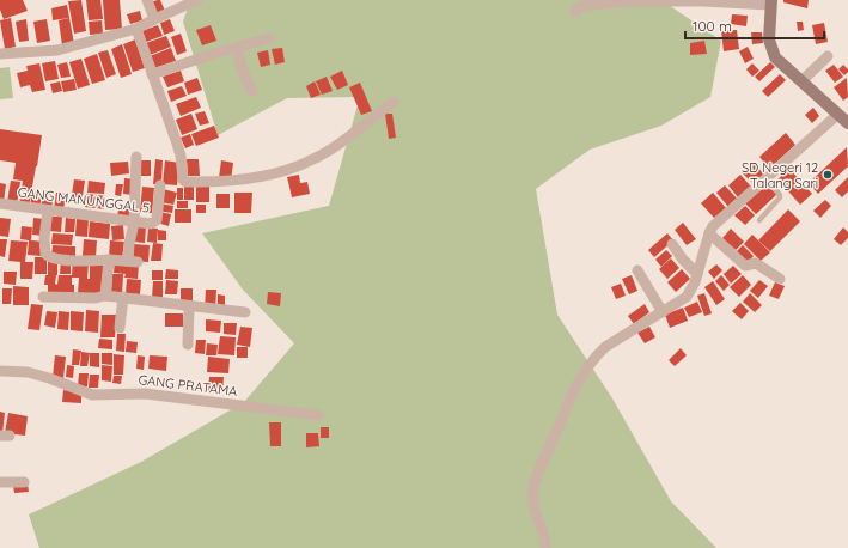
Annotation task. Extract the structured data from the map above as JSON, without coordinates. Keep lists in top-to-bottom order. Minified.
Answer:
{"streets":{"street":["GANG MANUNGGAL 5","GANG PRATAMA"]},"places":["SD Negeri 12 Talang Sari"],"scale_bar":"100 m"}
